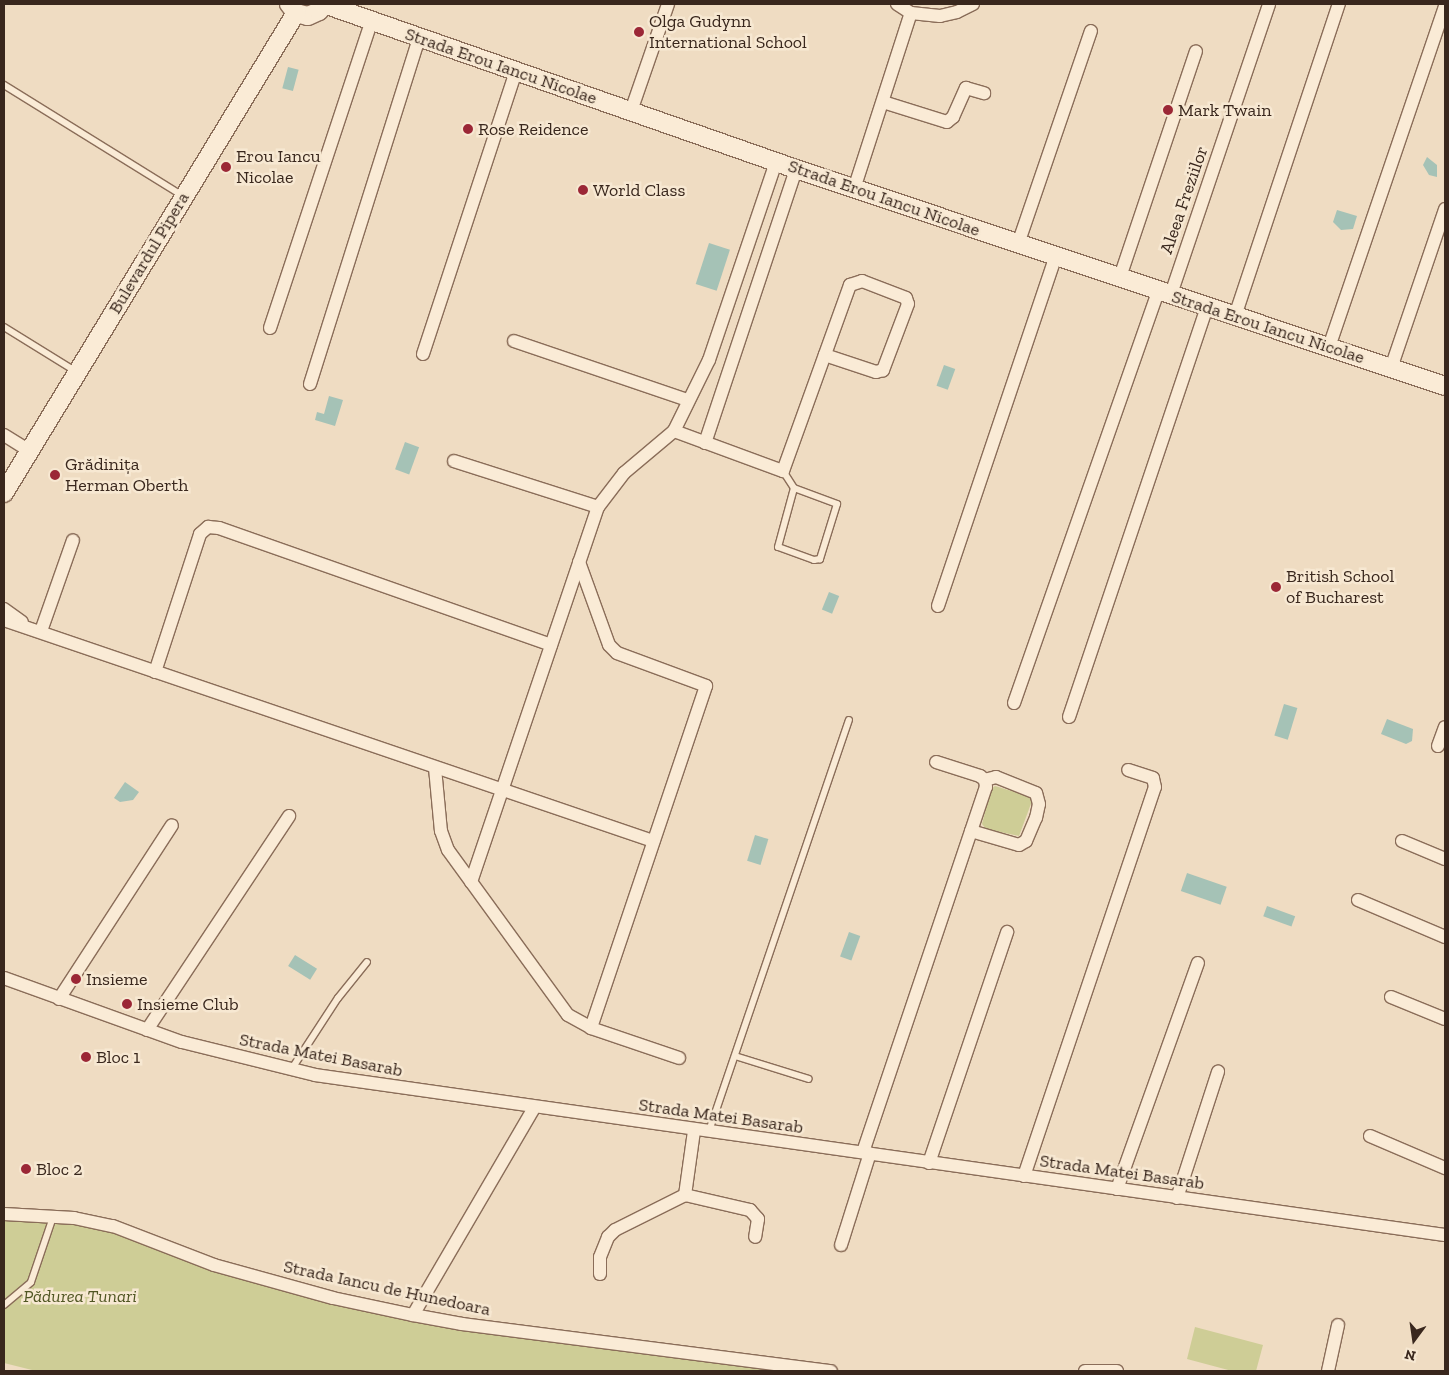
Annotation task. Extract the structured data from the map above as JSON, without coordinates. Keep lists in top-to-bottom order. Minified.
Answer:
{"streets":{"street":["Strada Erou Iancu Nicolae","Aleea Freziilor","Bulevardul Pipera","Strada Matei Basarab","Strada Iancu de Hunedoara"]},"crossings":[["Strada Erou Iancu Nicolae","Aleea Freziilor"]],"parks":["Pădurea Tunari"],"places":["Olga Gudynn International School","Mark Twain","Rose Reidence","Erou Iancu Nicolae","World Class","Grădinița Herman Oberth","British School of Bucharest","Insieme","Insieme Club","Bloc 1","Bloc 2"],"north":"bottom"}
